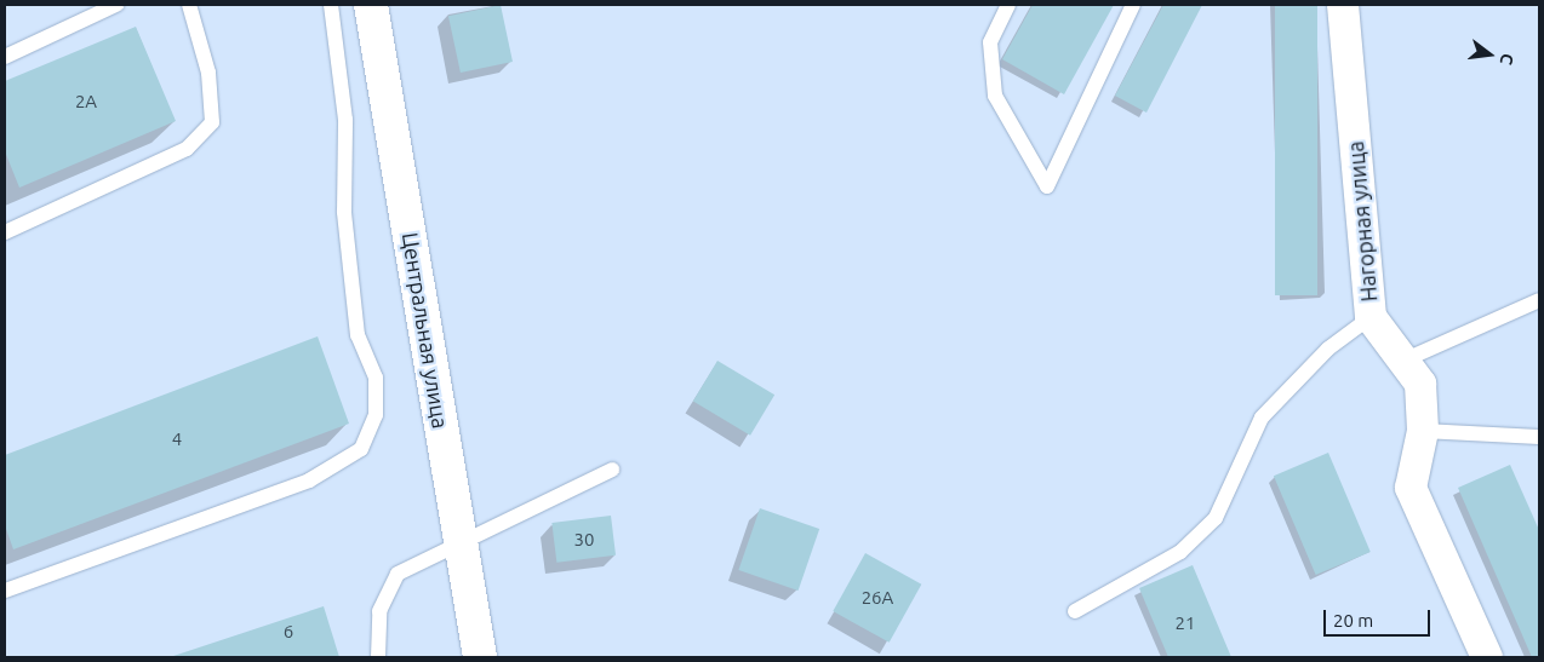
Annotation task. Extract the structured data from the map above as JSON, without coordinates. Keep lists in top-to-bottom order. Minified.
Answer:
{"streets":{"street":["Нагорная улица","Центральная улица"]},"house_numbers":["2А","4","30","26А","21","6"],"scale_bar":"20 m","north":"right"}
